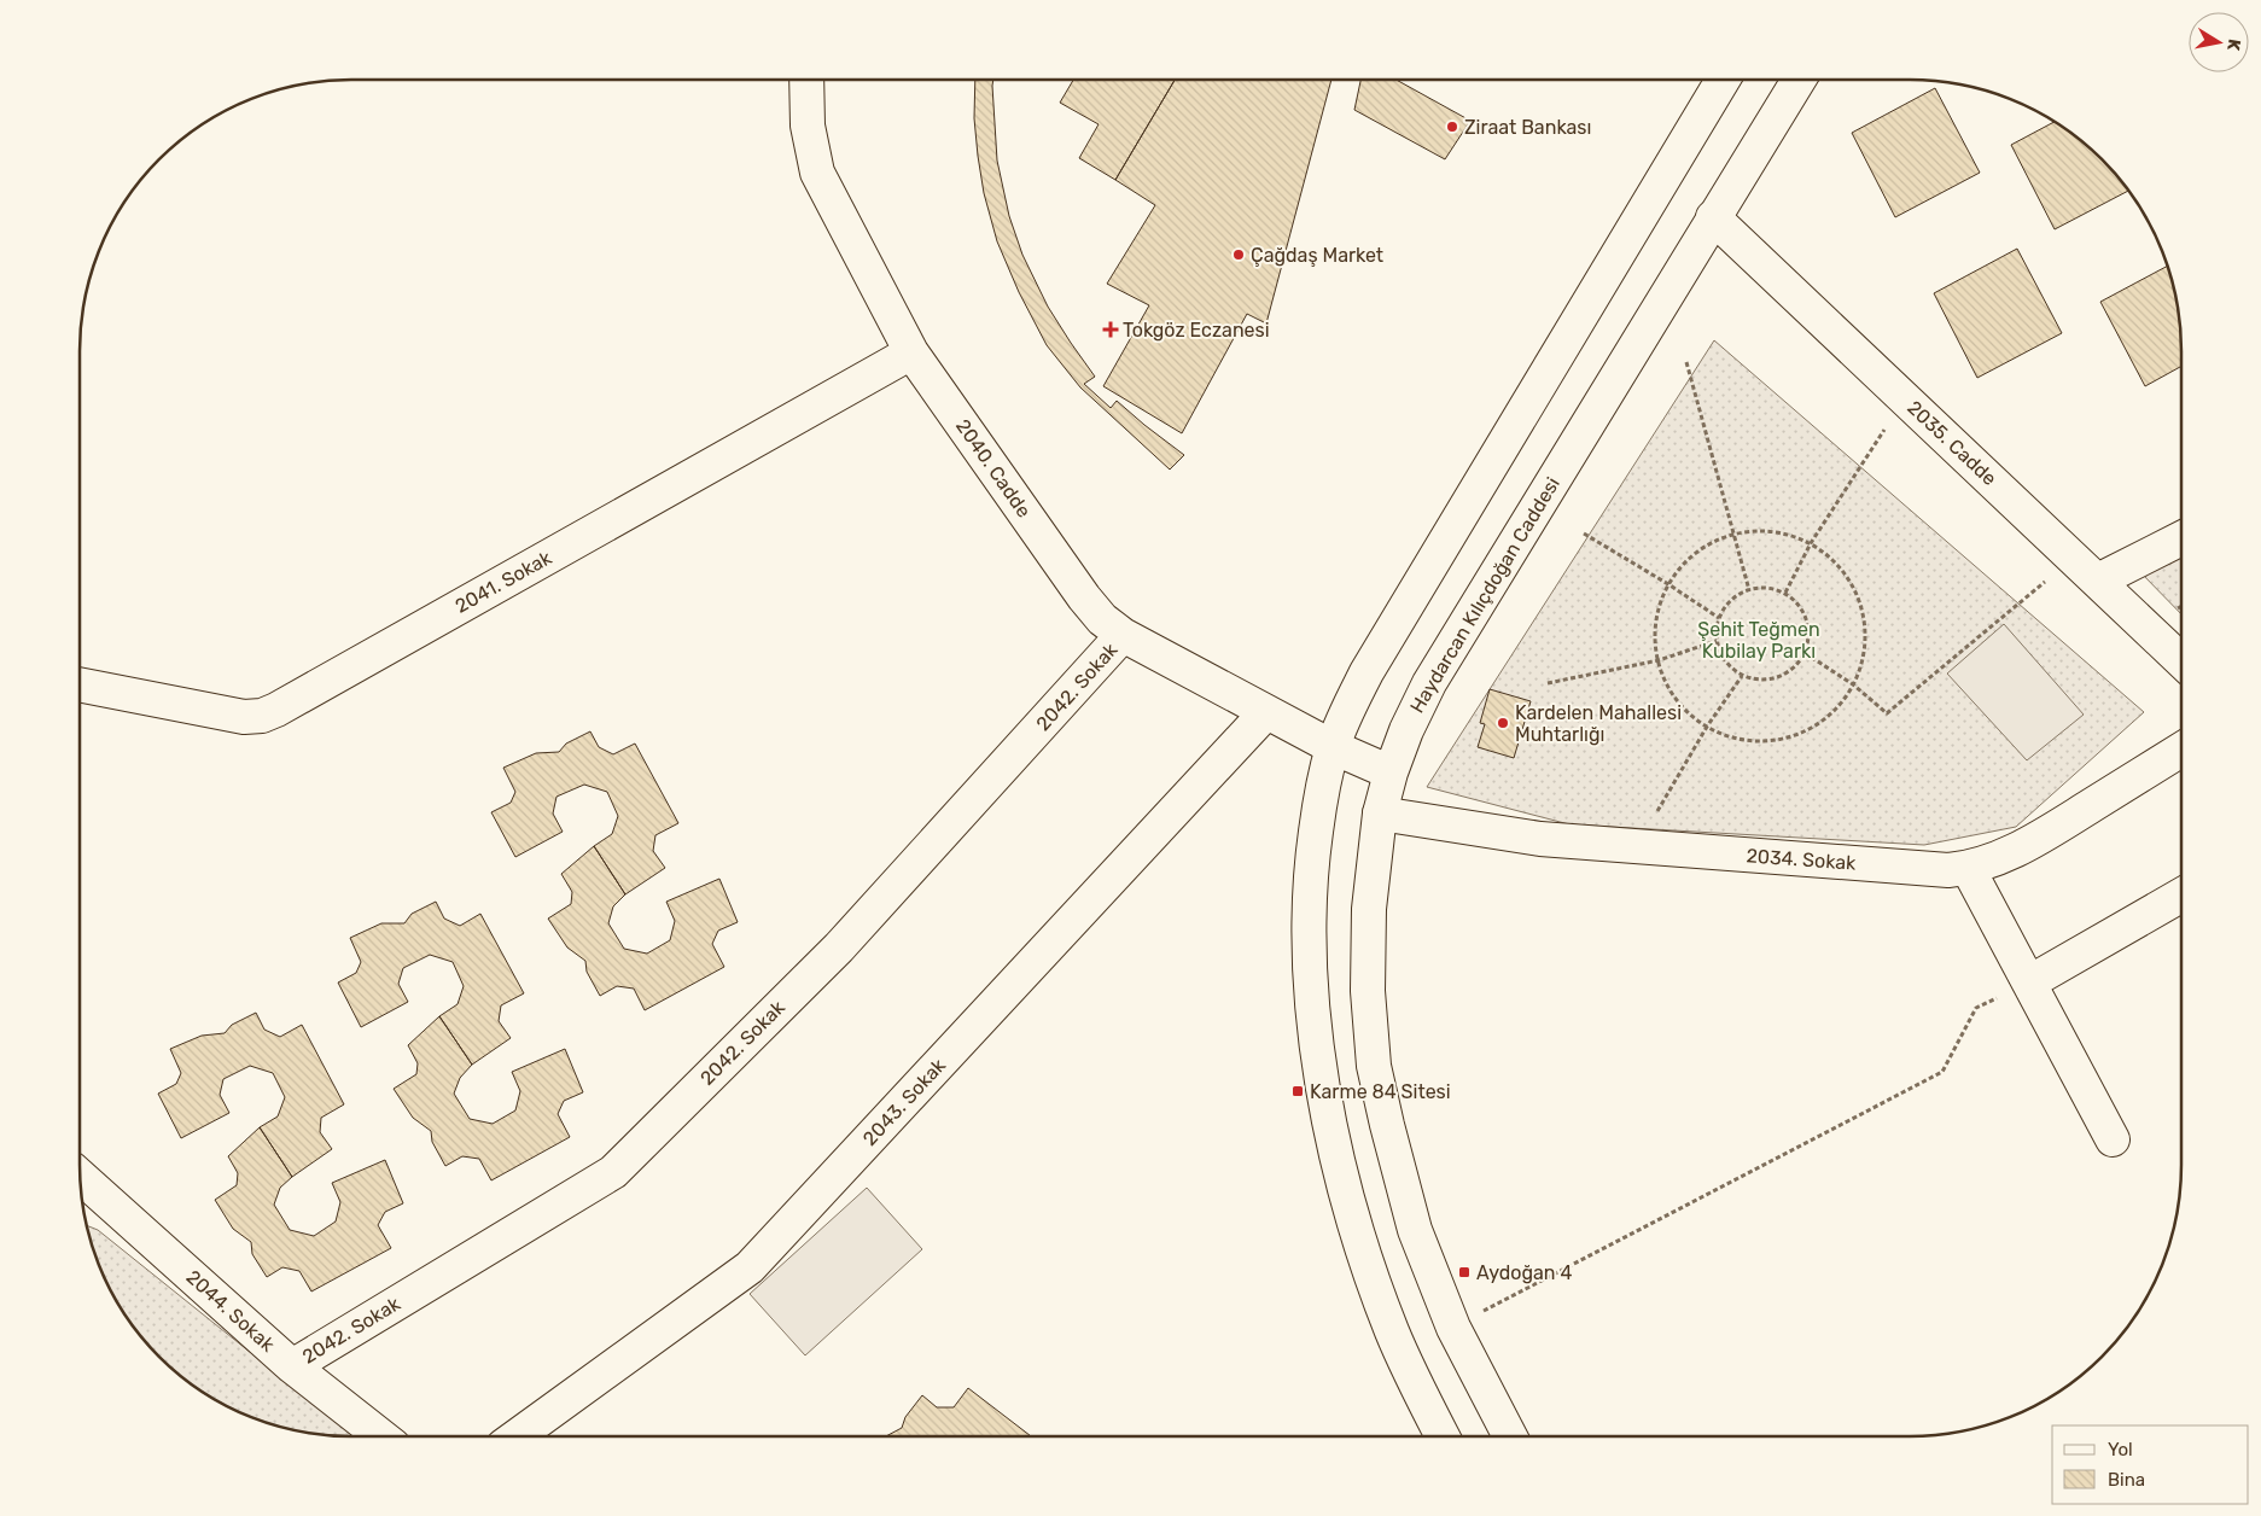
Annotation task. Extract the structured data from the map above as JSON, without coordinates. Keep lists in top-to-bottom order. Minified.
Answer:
{"streets":{"street":["2035. Cadde","2040. Cadde","2041. Sokak","Haydarcan Kılıçdoğan Caddesi","2042. Sokak","2034. Sokak","2043. Sokak","2044. Sokak"]},"crossings":[["2035. Cadde","Haydarcan Kılıçdoğan Caddesi"],["2040. Cadde","2041. Sokak"],["2040. Cadde","Haydarcan Kılıçdoğan Caddesi"],["2040. Cadde","2042. Sokak"],["2040. Cadde","2043. Sokak"],["Haydarcan Kılıçdoğan Caddesi","2034. Sokak"],["2042. Sokak","2044. Sokak"]],"parks":["Şehit Teğmen Kubilay Parkı"],"places":{"other":["Ziraat Bankası","Çağdaş Market","Kardelen Mahallesi Muhtarlığı"],"health":["Tokgöz Eczanesi"],"transit":["Karme 84 Sitesi","Aydoğan 4"]},"legend":["Yol","Bina"],"north":"right"}
